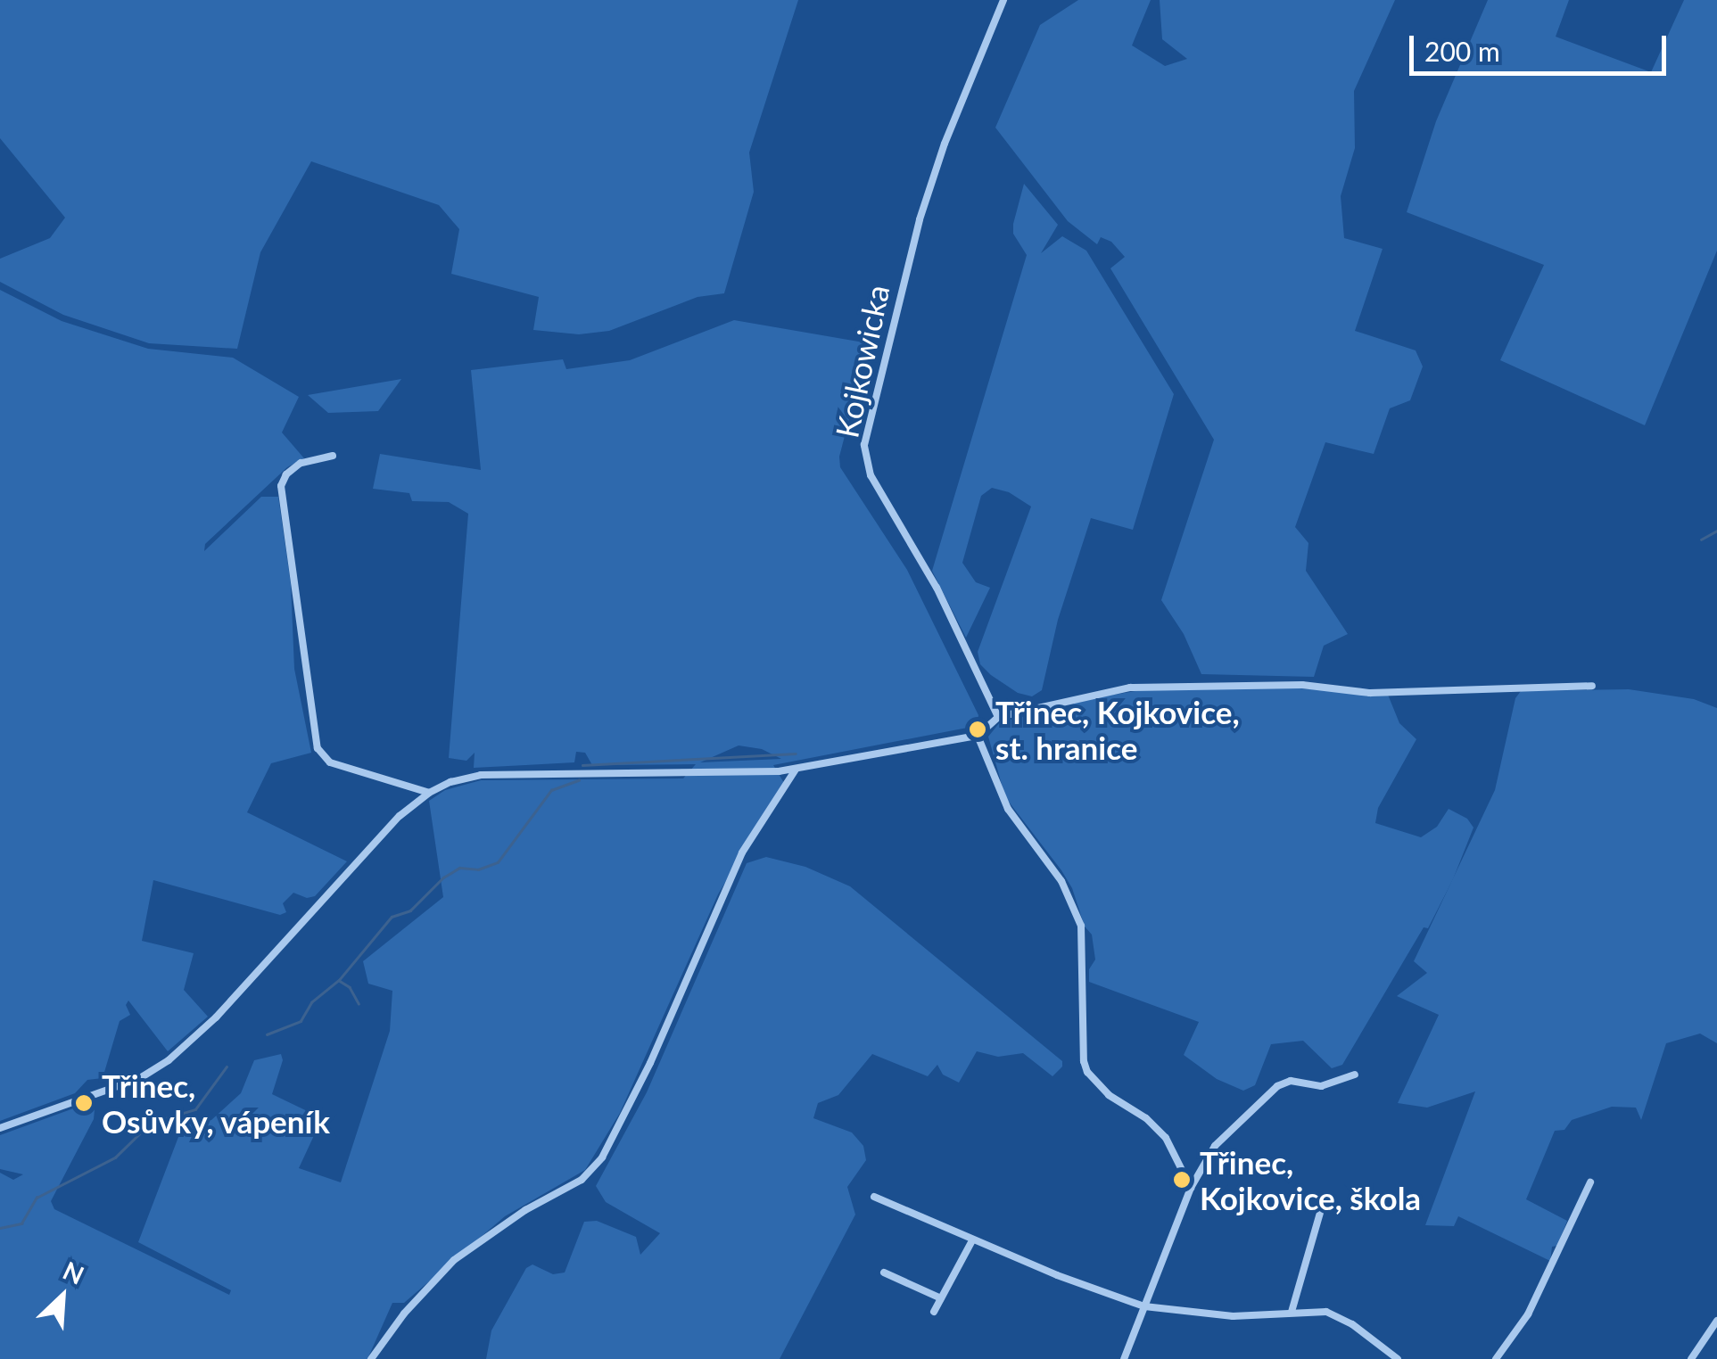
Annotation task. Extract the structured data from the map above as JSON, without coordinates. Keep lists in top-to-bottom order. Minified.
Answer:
{"streets":{"street":["Kojkowicka"]},"places":["Třinec, Kojkovice, st. hranice","Třinec, Osůvky, vápeník","Třinec, Kojkovice, škola"],"scale_bar":"200 m","north":"top right"}
